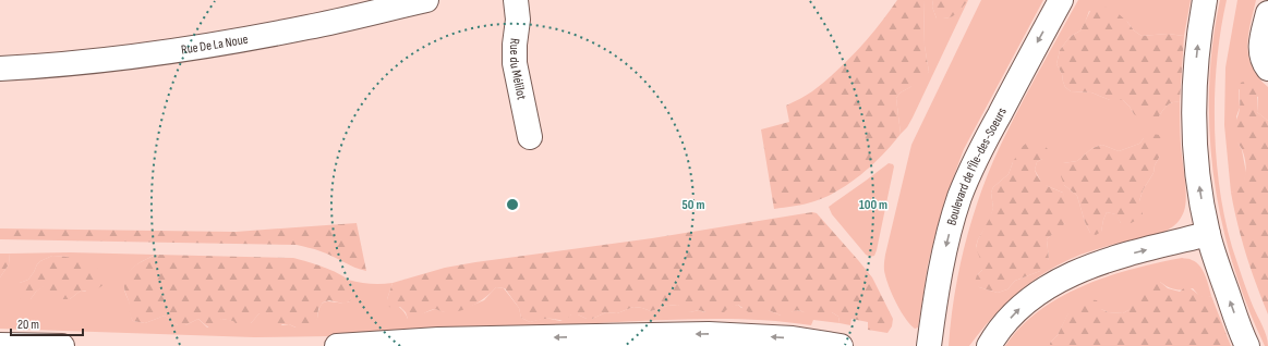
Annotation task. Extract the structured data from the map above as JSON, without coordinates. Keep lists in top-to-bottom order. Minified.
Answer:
{"streets":{"street":["Rue De La Noue","Rue du Mélilot","Boulevard de l'Île-des-Soeurs"]},"scale_bar":"20 m","rings":["50 m","100 m"]}
